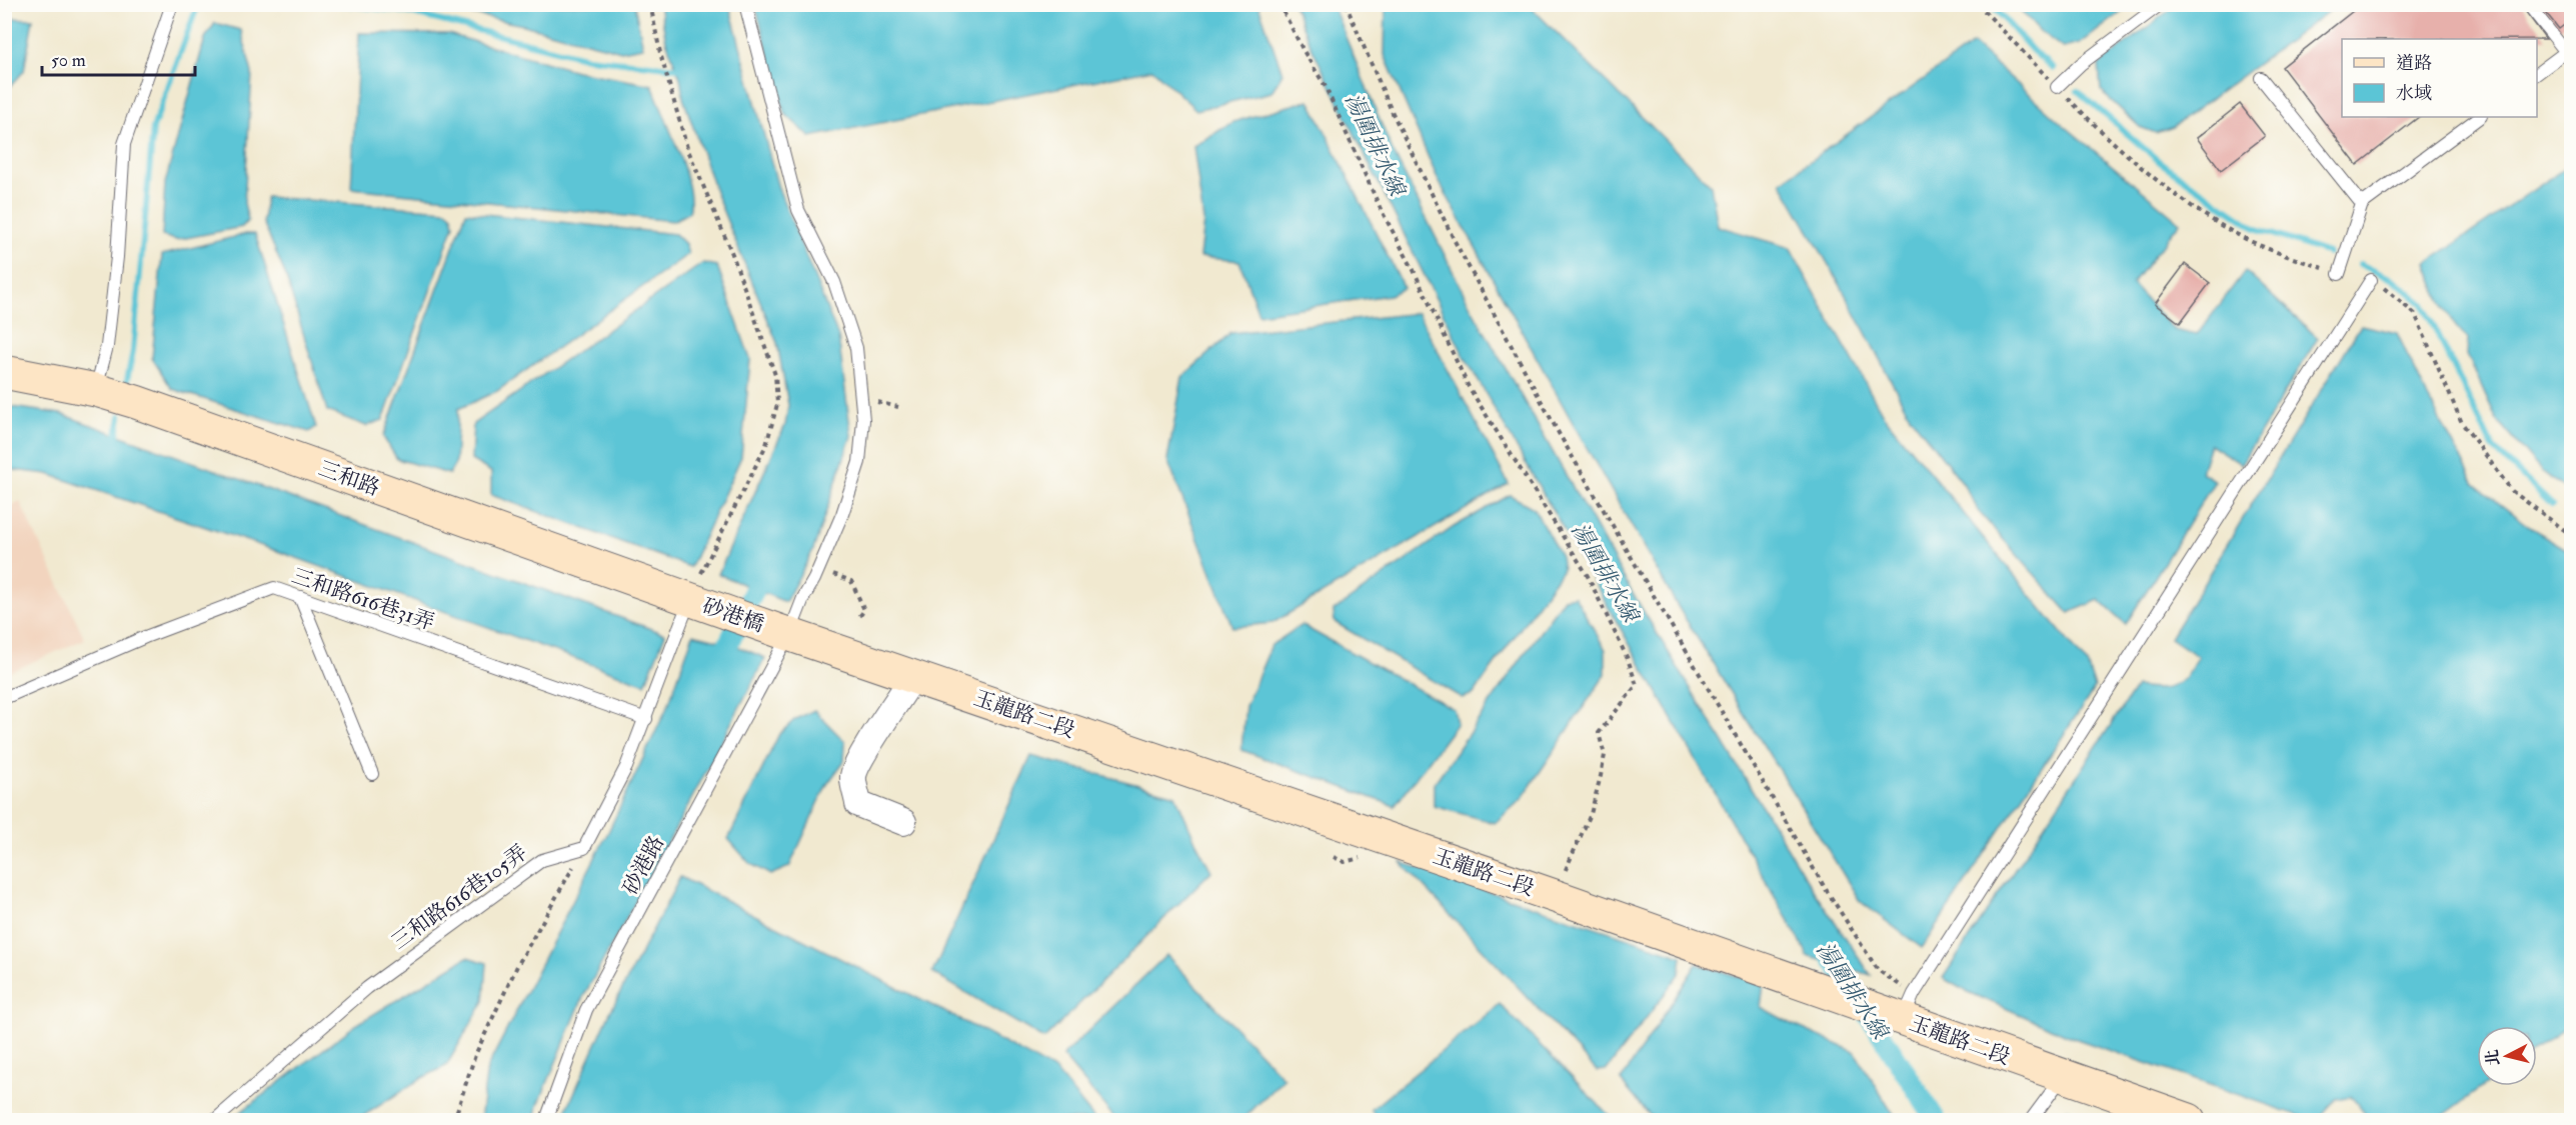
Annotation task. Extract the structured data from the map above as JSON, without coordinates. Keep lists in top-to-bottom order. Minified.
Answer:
{"streets":{"main road":["三和路","砂港橋","玉龍路二段"],"lane":["三和路616巷31弄","砂港路","三和路616巷105弄"]},"crossings":[["三和路","砂港橋"],["砂港橋","玉龍路二段"],["砂港橋","砂港路"],["玉龍路二段","砂港路"]],"water":["湯圍排水線"],"legend":["道路","水域"],"scale_bar":"50 m","north":"left"}
